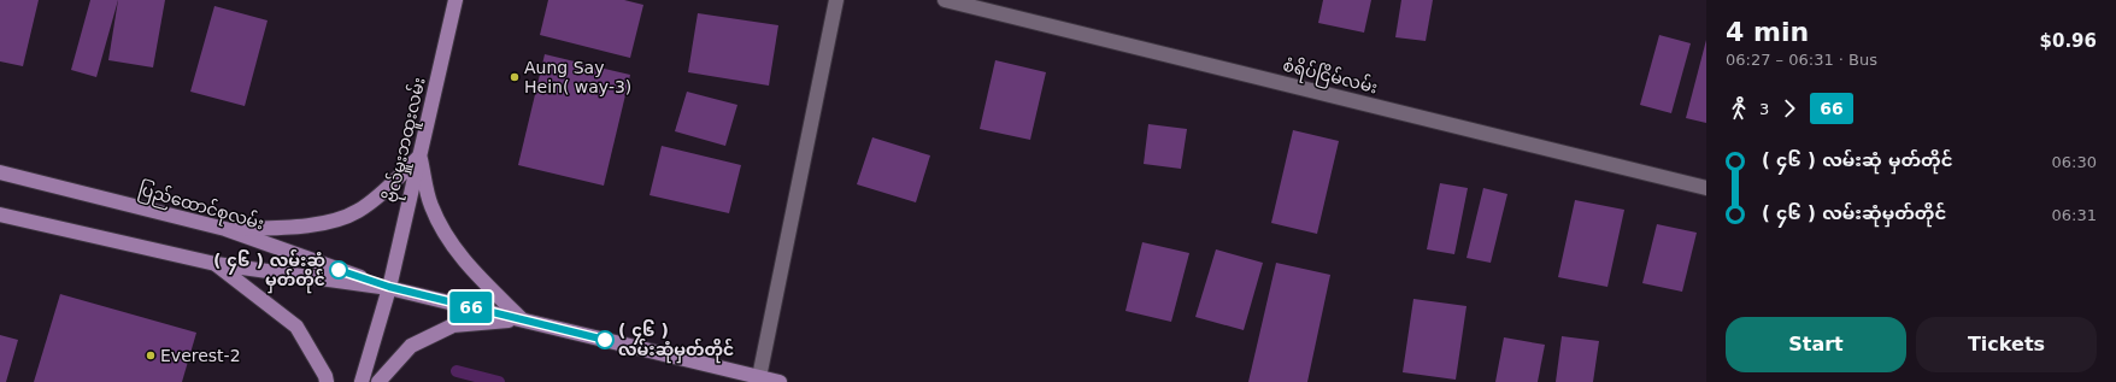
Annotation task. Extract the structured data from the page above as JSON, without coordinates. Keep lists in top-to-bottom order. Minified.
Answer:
{"streets":{"main road":["ဗိုလ်မှူးဘထူးလမ်း","ပြည်ထောင်စုလမ်း"],"street":["စံရိပ်ငြိမ်လမ်း"]},"crossings":[["ဗိုလ်မှူးဘထူးလမ်း","ပြည်ထောင်စုလမ်း"]],"places":["Aung Say Hein( way-3)","( ၄၆ ) လမ်းဆုံ မှတ်တိုင်","( ၄၆ ) လမ်းဆုံမှတ်တိုင်","Everest-2"],"lines":["bus line 66"],"page":{"on_map":"66","heading":["4 min","06:27 – 06:31 · Bus","$0.96"],"legs":["3","66"],"list":[{"name":"( ၄၆ ) လမ်းဆုံ မှတ်တိုင်","value":"06:30"},{"name":"( ၄၆ ) လမ်းဆုံမှတ်တိုင်","value":"06:31"}],"buttons":["Start","Tickets"]}}
